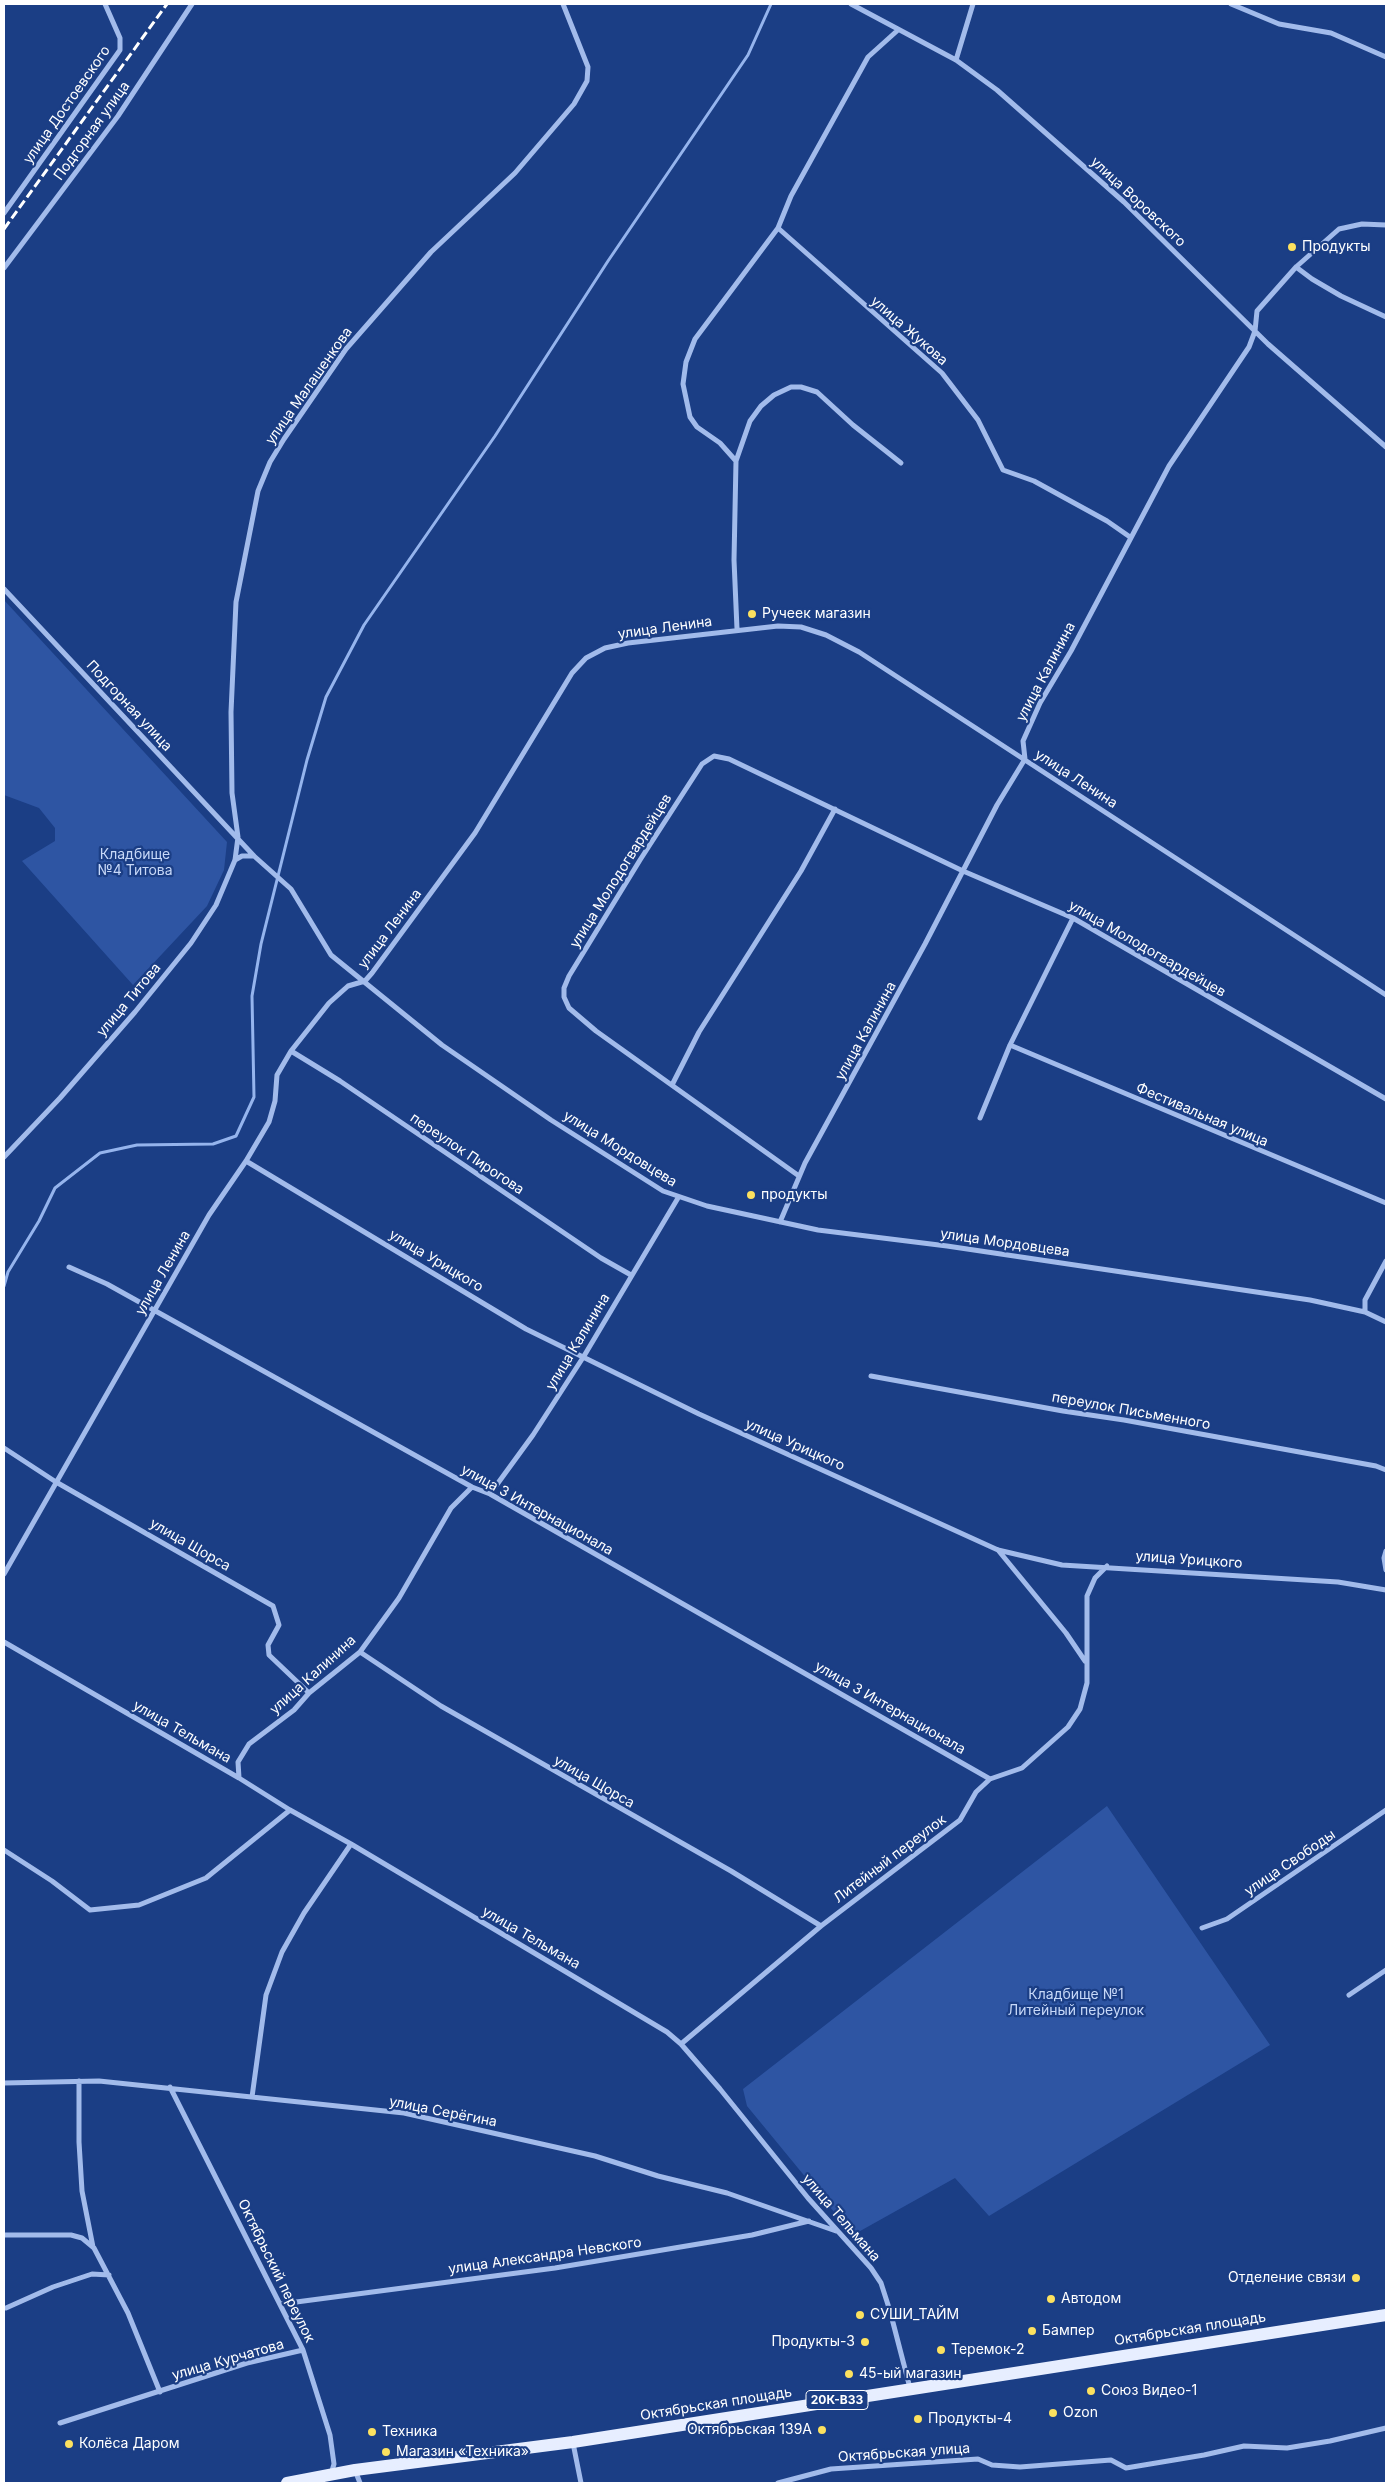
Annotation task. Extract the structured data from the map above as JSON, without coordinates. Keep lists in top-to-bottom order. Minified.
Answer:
{"streets":{"main road":["Октябрьская площадь","20К-В33"],"street":["улица Достоевского","Подгорная улица","улица Воровского","улица Жукова","улица Малашенкова","улица Ленина","улица Калинина","улица Молодогвардейцев","улица Титова","Фестивальная улица","улица Мордовцева","переулок Пирогова","улица Урицкого","переулок Письменного","улица 3 Интернационала","улица Щорса","улица Тельмана","Литейный переулок","улица Свободы","улица Серёгина","улица Александра Невского","Октябрьский переулок","улица Курчатова","Октябрьская улица"]},"crossings":[["Подгорная улица","улица Малашенкова"],["Подгорная улица","улица Титова"],["Подгорная улица","улица Мордовцева"],["улица Воровского","улица Калинина"],["улица Жукова","улица Калинина"],["улица Малашенкова","улица Титова"],["улица Малашенкова","улица Мордовцева"],["улица Ленина","улица Калинина"],["улица Ленина","улица Мордовцева"],["улица Ленина","переулок Пирогова"],["улица Ленина","улица Урицкого"],["улица Ленина","улица 3 Интернационала"],["улица Ленина","улица Щорса"],["улица Калинина","улица Молодогвардейцев"],["улица Калинина","улица Мордовцева"],["улица Калинина","переулок Пирогова"],["улица Калинина","улица Урицкого"],["улица Калинина","улица 3 Интернационала"],["улица Калинина","улица Щорса"],["улица Калинина","улица Тельмана"],["улица Титова","улица Мордовцева"],["улица Урицкого","Литейный переулок"],["улица 3 Интернационала","Литейный переулок"],["улица Щорса","Литейный переулок"],["улица Тельмана","Литейный переулок"],["улица Тельмана","улица Серёгина"],["улица Тельмана","Октябрьская площадь"],["улица Серёгина","улица Александра Невского"],["улица Серёгина","Октябрьский переулок"],["улица Серёгина","улица Курчатова"],["улица Александра Невского","Октябрьский переулок"],["Октябрьский переулок","Октябрьская площадь"],["Октябрьский переулок","улица Курчатова"]],"parks":["Кладбище №4 Титова","Кладбище №1 Литейный переулок"],"places":["Продукты","Ручеек магазин","продукты","Отделение связи","Автодом","СУШИ_ТАЙМ","Бампер","Продукты-3","Теремок-2","45-ый магазин","Союз Видео-1","Ozon","Продукты-4","Октябрьская 139А","Техника","Колёса Даром","Магазин «Техника»"]}
